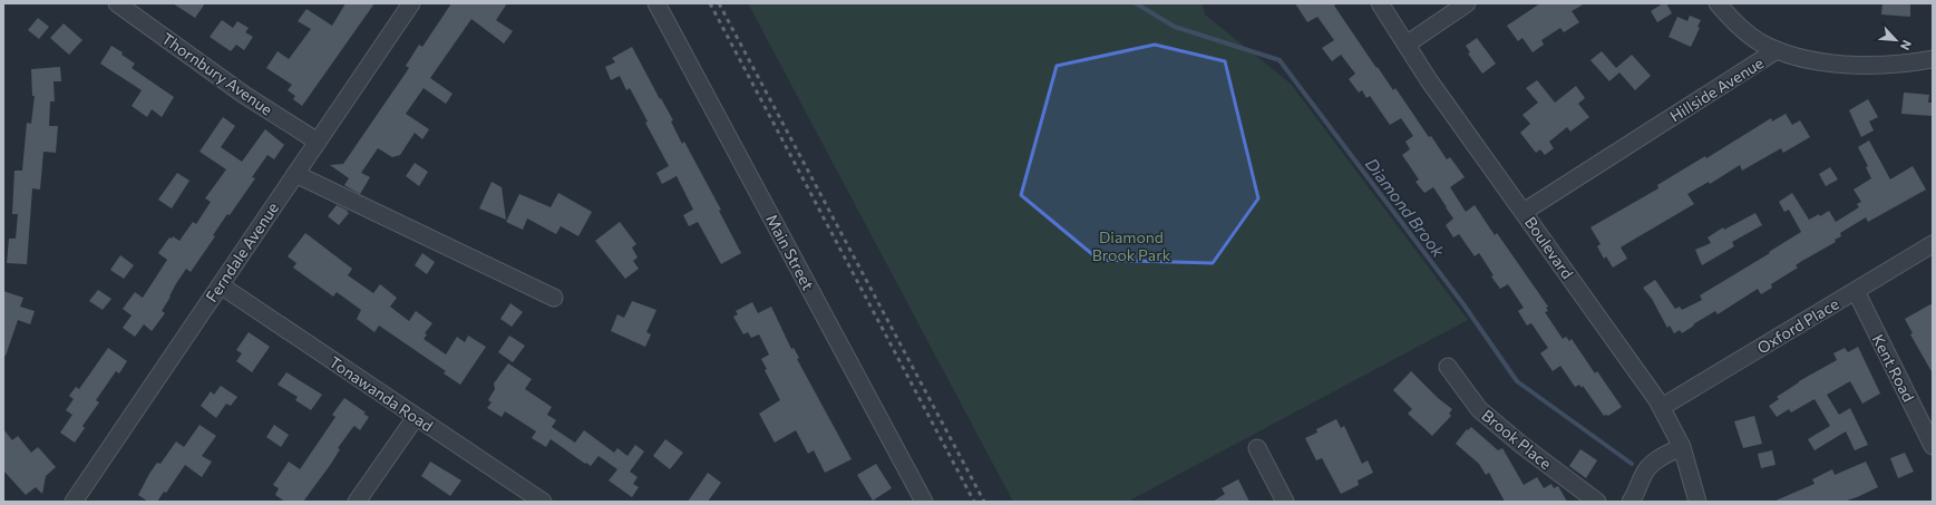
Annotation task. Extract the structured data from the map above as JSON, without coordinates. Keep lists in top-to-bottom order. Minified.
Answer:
{"streets":{"street":["Thornbury Avenue","Hillside Avenue","Boulevard","Ferndale Avenue","Main Street","Oxford Place","Kent Road","Tonawanda Road","Brook Place"]},"crossings":[["Thornbury Avenue","Ferndale Avenue"],["Hillside Avenue","Boulevard"],["Boulevard","Oxford Place"],["Ferndale Avenue","Tonawanda Road"],["Oxford Place","Kent Road"]],"water":["Diamond Brook"],"parks":["Diamond Brook Park"],"north":"bottom right"}
